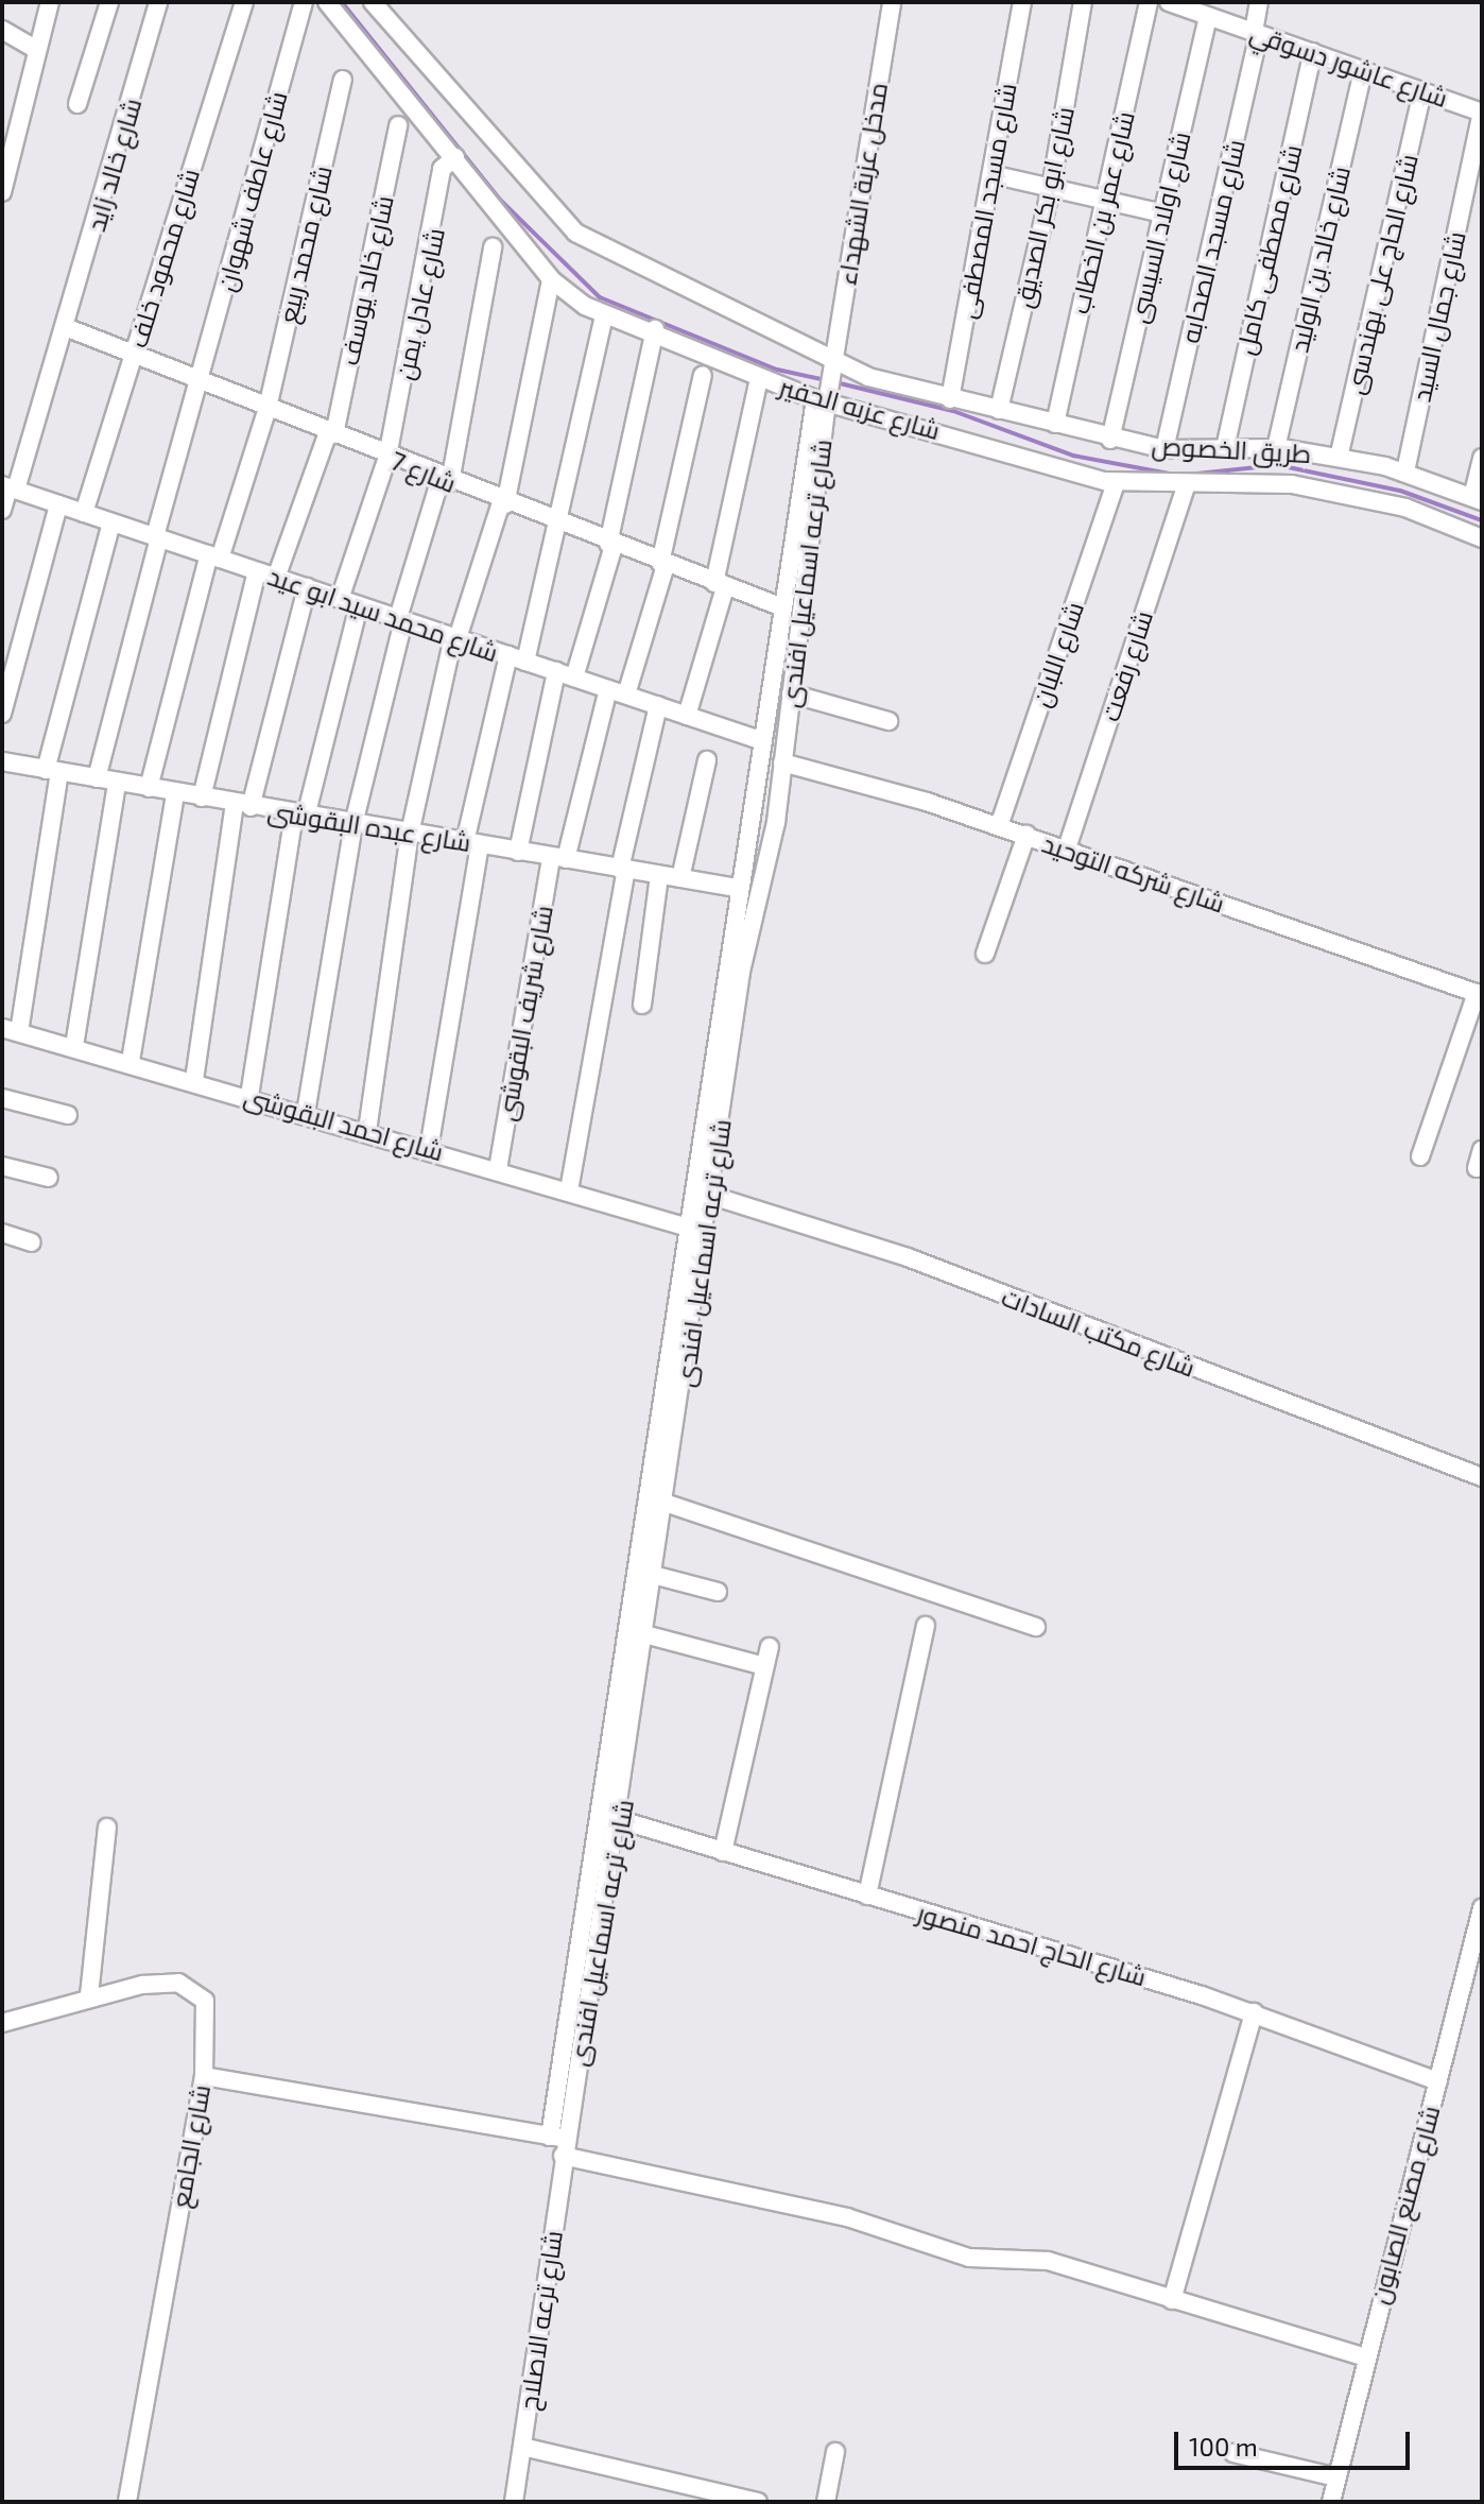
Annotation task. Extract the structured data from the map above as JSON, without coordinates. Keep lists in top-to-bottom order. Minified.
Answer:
{"streets":{"street":["شارع عاشور دسوقي","شارع خالد زايد","مدخل عزبة الشهداء","شارع عاطف شهوان","شارع مسجد المصطفى","شارع ابو بكر الصديق","شارع عمر بن الخطاب","شارع اولاد السيسى","شارع مسجد الصحابه","شارع محمد ربيع","شارع مصطفى كامل","شارع محمود خلف","شارع خالد بن الوليد","شارع الحاج على بهندسى","شارع خالد يوسف","شارع عادل يمن","شارع جمال السيد","شارع عزبه الحفير","طريق الخصوص","شارع 7","شارع ترعه اسماعيل افندى","شارع محمد سيد ابو عيد","شارع اللبان","شارع رفعت","شارع عبده البقوشى","شارع شركه التوحيد","شارع شريف البقوشى","شارع احمد البقوشى","شارع مكتب السادات","شارع الحاج احمد منصور","شارع الجامع","شارع مصنع الصابون","شارع ترعه الاصلاح"]},"crossings":[["شارع عاشور دسوقي","شارع اولاد السيسى"],["شارع عاشور دسوقي","شارع مسجد الصحابه"],["شارع عاشور دسوقي","شارع مصطفى كامل"],["شارع عاشور دسوقي","شارع خالد بن الوليد"],["شارع عاشور دسوقي","شارع الحاج على بهندسى"],["شارع عاشور دسوقي","شارع جمال السيد"],["شارع خالد زايد","شارع 7"],["شارع خالد زايد","شارع محمد سيد ابو عيد"],["مدخل عزبة الشهداء","شارع عزبه الحفير"],["مدخل عزبة الشهداء","طريق الخصوص"],["مدخل عزبة الشهداء","شارع ترعه اسماعيل افندى"],["شارع عاطف شهوان","شارع 7"],["شارع عاطف شهوان","شارع محمد سيد ابو عيد"],["شارع عاطف شهوان","شارع عبده البقوشى"],["شارع مسجد المصطفى","طريق الخصوص"],["شارع ابو بكر الصديق","طريق الخصوص"],["شارع عمر بن الخطاب","طريق الخصوص"],["شارع اولاد السيسى","طريق الخصوص"],["شارع مسجد الصحابه","طريق الخصوص"],["شارع محمد ربيع","شارع 7"],["شارع محمد ربيع","شارع محمد سيد ابو عيد"],["شارع محمد ربيع","شارع عبده البقوشى"],["شارع مصطفى كامل","طريق الخصوص"],["شارع محمود خلف","شارع 7"],["شارع محمود خلف","شارع محمد سيد ابو عيد"],["شارع خالد بن الوليد","طريق الخصوص"],["شارع الحاج على بهندسى","طريق الخصوص"],["شارع خالد يوسف","شارع 7"],["شارع خالد يوسف","شارع محمد سيد ابو عيد"],["شارع عادل يمن","شارع عزبه الحفير"],["شارع عادل يمن","شارع 7"],["شارع عادل يمن","شارع محمد سيد ابو عيد"],["شارع جمال السيد","طريق الخصوص"],["شارع عزبه الحفير","طريق الخصوص"],["شارع عزبه الحفير","شارع ترعه اسماعيل افندى"],["شارع عزبه الحفير","شارع اللبان"],["شارع عزبه الحفير","شارع رفعت"],["طريق الخصوص","شارع ترعه اسماعيل افندى"],["شارع 7","شارع ترعه اسماعيل افندى"],["شارع ترعه اسماعيل افندى","شارع محمد سيد ابو عيد"],["شارع ترعه اسماعيل افندى","شارع عبده البقوشى"],["شارع ترعه اسماعيل افندى","شارع شركه التوحيد"],["شارع ترعه اسماعيل افندى","شارع احمد البقوشى"],["شارع ترعه اسماعيل افندى","شارع مكتب السادات"],["شارع ترعه اسماعيل افندى","شارع الحاج احمد منصور"],["شارع ترعه اسماعيل افندى","شارع ترعه الاصلاح"],["شارع محمد سيد ابو عيد","شارع شريف البقوشى"],["شارع اللبان","شارع شركه التوحيد"],["شارع رفعت","شارع شركه التوحيد"],["شارع عبده البقوشى","شارع شريف البقوشى"],["شارع شريف البقوشى","شارع احمد البقوشى"],["شارع الحاج احمد منصور","شارع مصنع الصابون"]],"scale_bar":"100 m"}
